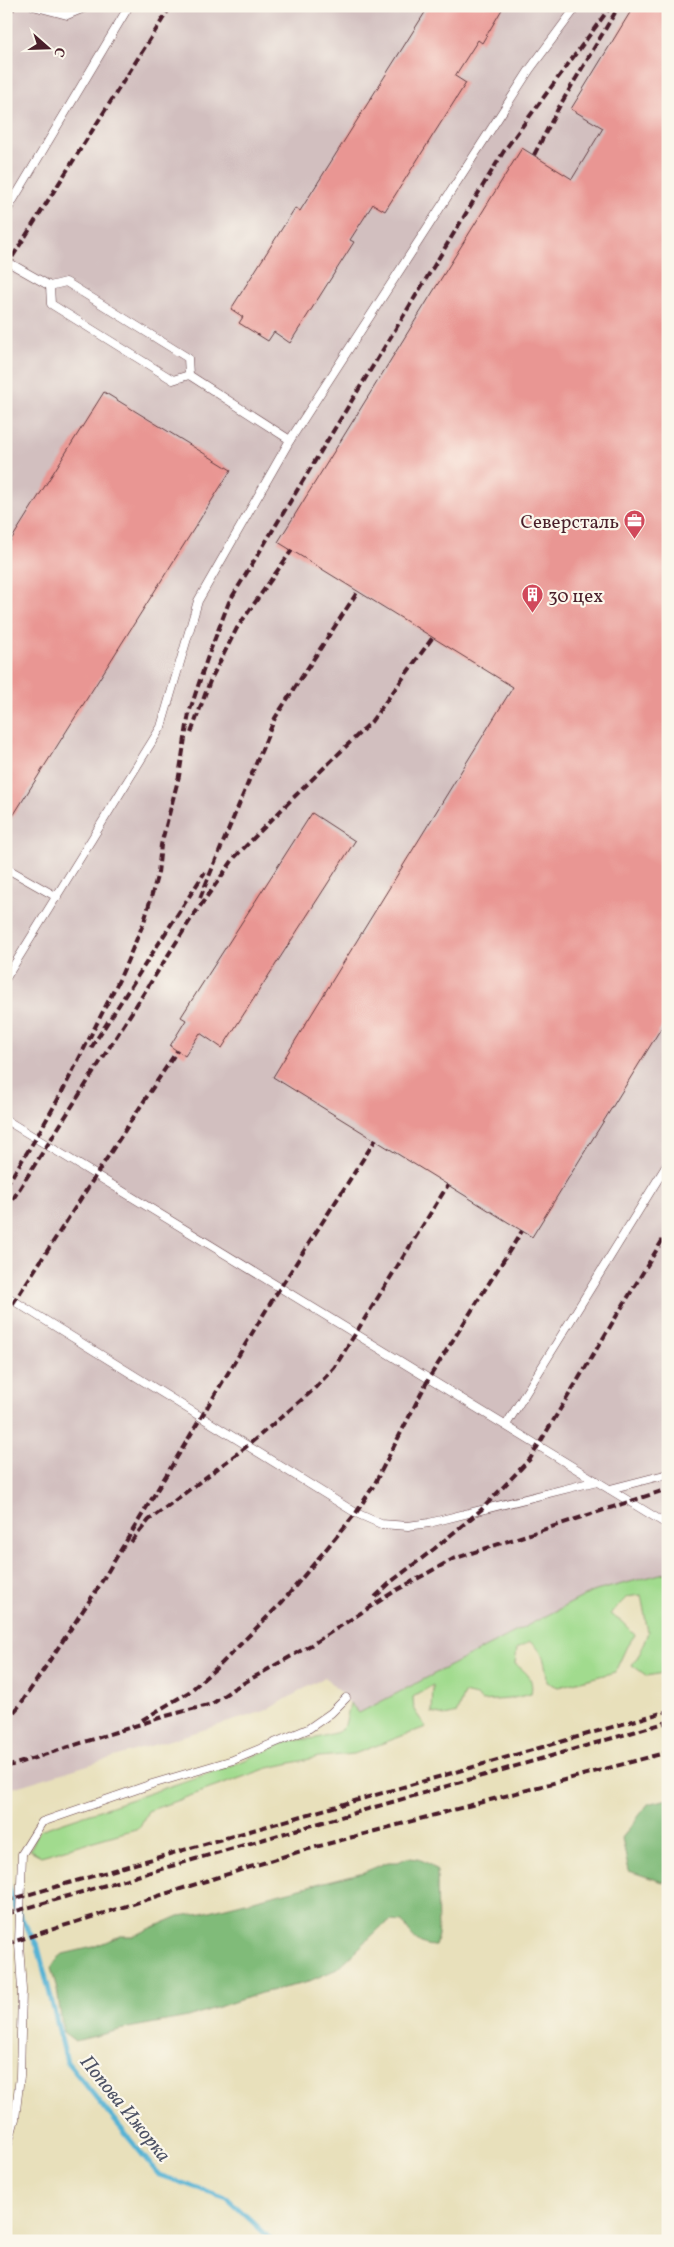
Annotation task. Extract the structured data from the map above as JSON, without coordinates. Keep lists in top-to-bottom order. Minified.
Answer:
{"water":["Попова Ижорка"],"places":{"office":["Северсталь"],"building":["30 цех"]},"north":"right"}
